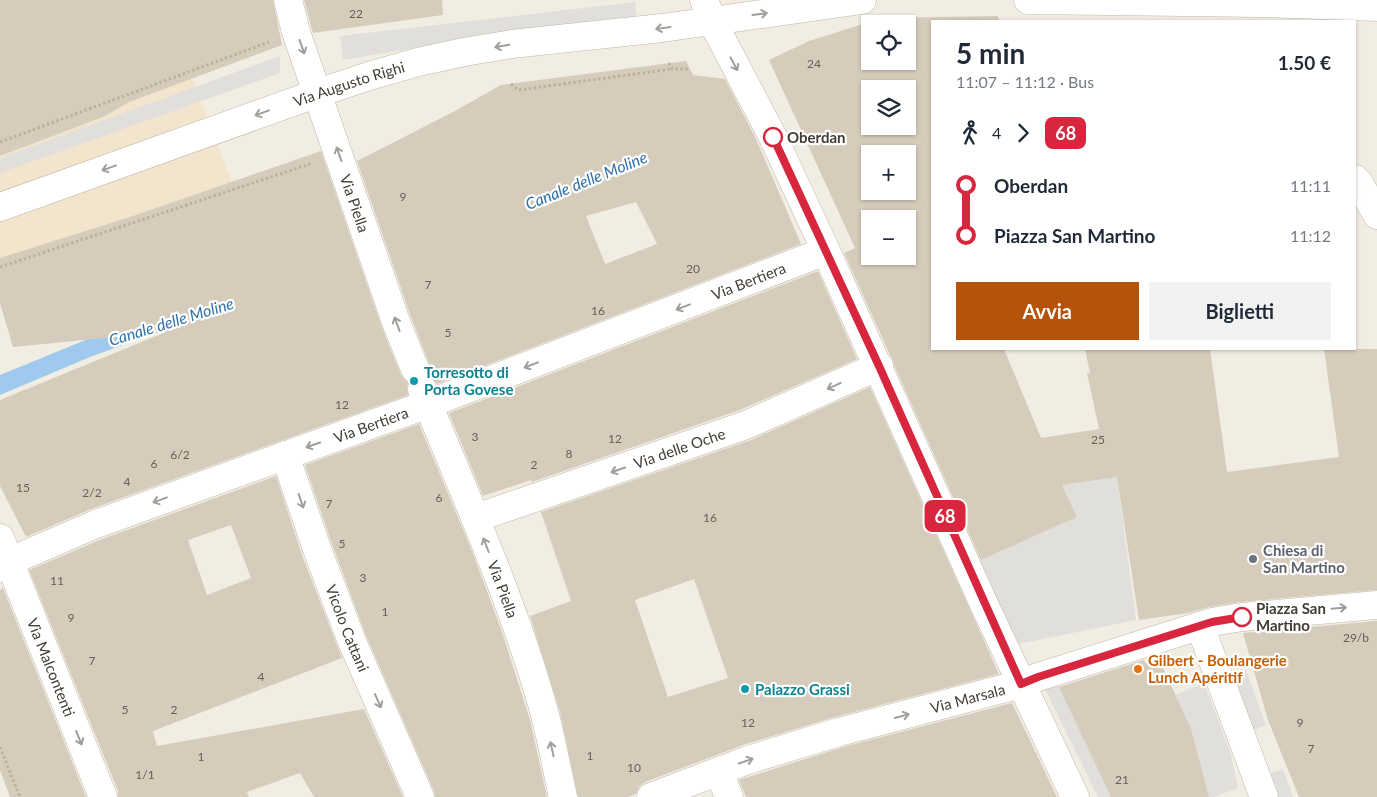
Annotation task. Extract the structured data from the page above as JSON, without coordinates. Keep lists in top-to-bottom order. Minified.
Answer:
{"streets":{"street":["Via Augusto Righi","Via Piella","Via Bertiera","Via delle Oche","Vicolo Cattani","Via Malcontenti","Via Marsala"]},"crossings":[["Via Augusto Righi","Via Piella"],["Via Piella","Via Bertiera"],["Via Piella","Via delle Oche"],["Via Bertiera","Vicolo Cattani"],["Via Bertiera","Via Malcontenti"]],"one_way":["Via Bertiera","Via delle Oche","Vicolo Cattani","Via Malcontenti","Via Marsala"],"water":["Canale delle Moline"],"places":["Oberdan","Torresotto di Porta Govese","Chiesa di San Martino","Piazza San Martino","Gilbert - Boulangerie Lunch Apéritif","Palazzo Grassi"],"lines":["bus line 68"],"house_numbers":["22","24","9","20","7","16","5","12","3","12","25","8","6/2","6","2","4","15","2/2","6","7","16","5","3","11","1","9","29/b","7","4","5","2","12","9","7","1","1","10","1/1","21"],"page":{"on_map":"68","map_buttons":["+","−"],"heading":["5 min","11:07 – 11:12 · Bus","1.50 €"],"legs":["4","68"],"list":[{"name":"Oberdan","value":"11:11"},{"name":"Piazza San Martino","value":"11:12"}],"buttons":["Avvia","Biglietti"]}}
